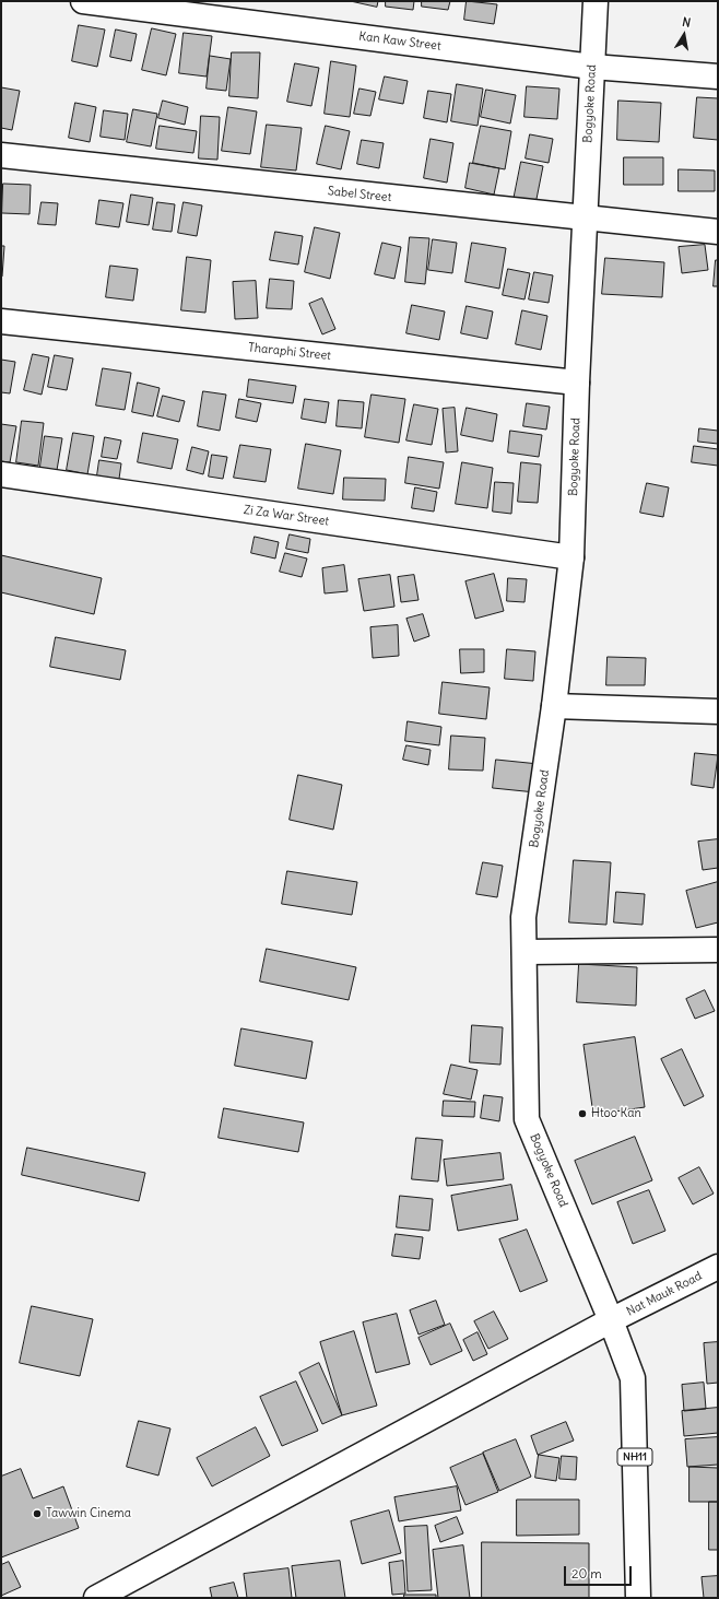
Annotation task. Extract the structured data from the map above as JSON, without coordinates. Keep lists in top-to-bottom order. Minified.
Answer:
{"streets":{"main road":["Kan Kaw Street","Bogyoke Road","Sabel Street","Tharaphi Street","Zi Za War Street","Nat Mauk Road","NH11"]},"crossings":[["Kan Kaw Street","Bogyoke Road"],["Bogyoke Road","Sabel Street"],["Bogyoke Road","Tharaphi Street"],["Bogyoke Road","Zi Za War Street"],["Bogyoke Road","Nat Mauk Road"]],"places":["Htoo Kan","Tawwin Cinema"],"scale_bar":"20 m","north":"top"}
